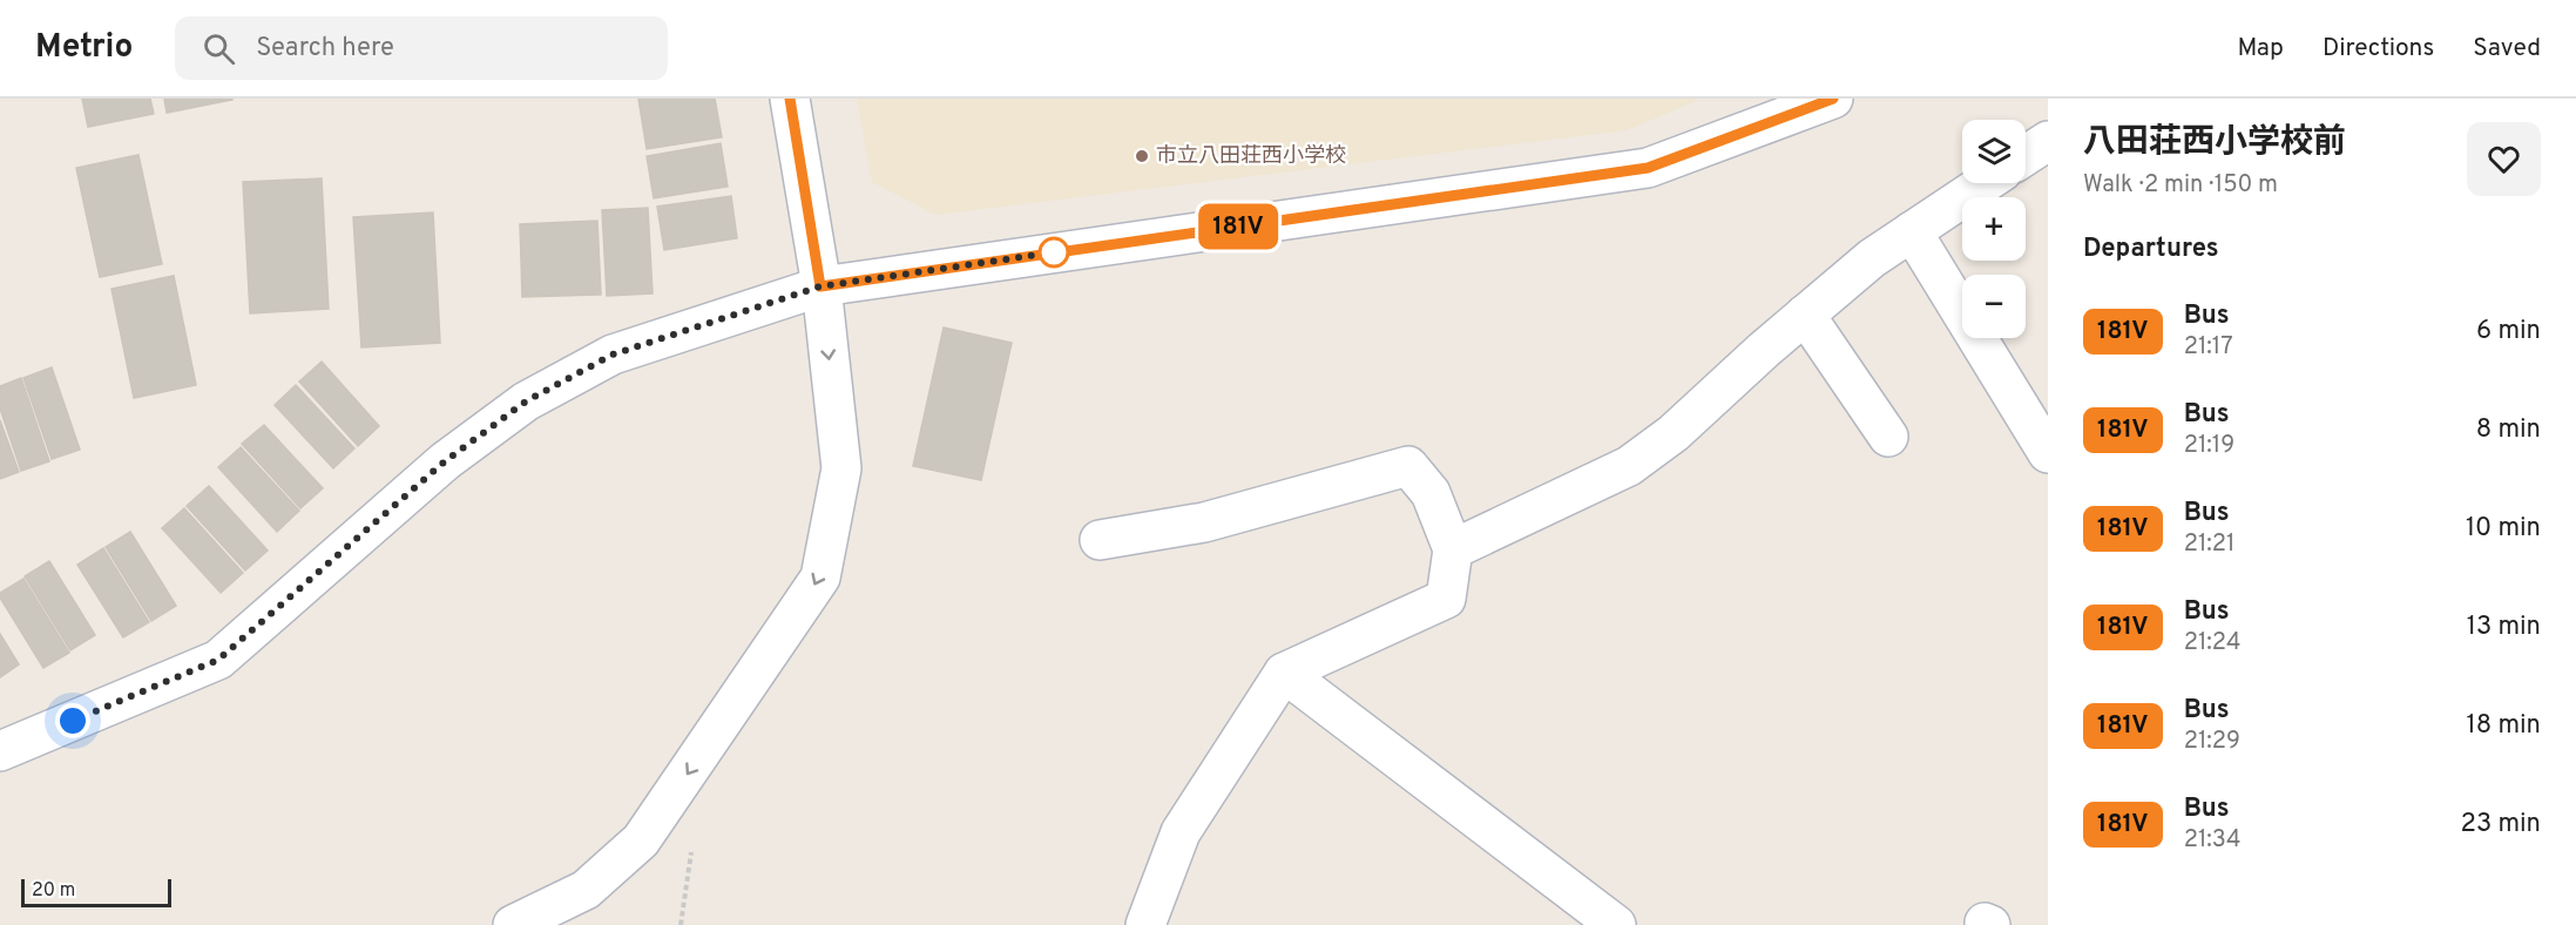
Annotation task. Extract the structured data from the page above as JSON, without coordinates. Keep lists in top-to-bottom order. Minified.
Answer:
{"places":["市立八田荘西小学校"],"lines":["bus line 181V"],"scale_bar":"20 m","page":{"header":"Metrio","search":"Search here","nav":["Map","Directions","Saved"],"on_map":"181V","heading":[["八田荘西小学校前","Walk · 2 min · 150 m"],"Departures"],"map_buttons":["+","−"],"list":[{"mark":"181V","name":"Bus","note":"21:17","value":"6 min"},{"mark":"181V","name":"Bus","note":"21:19","value":"8 min"},{"mark":"181V","name":"Bus","note":"21:21","value":"10 min"},{"mark":"181V","name":"Bus","note":"21:24","value":"13 min"},{"mark":"181V","name":"Bus","note":"21:29","value":"18 min"},{"mark":"181V","name":"Bus","note":"21:34","value":"23 min"}],"scale":"20 m"}}
